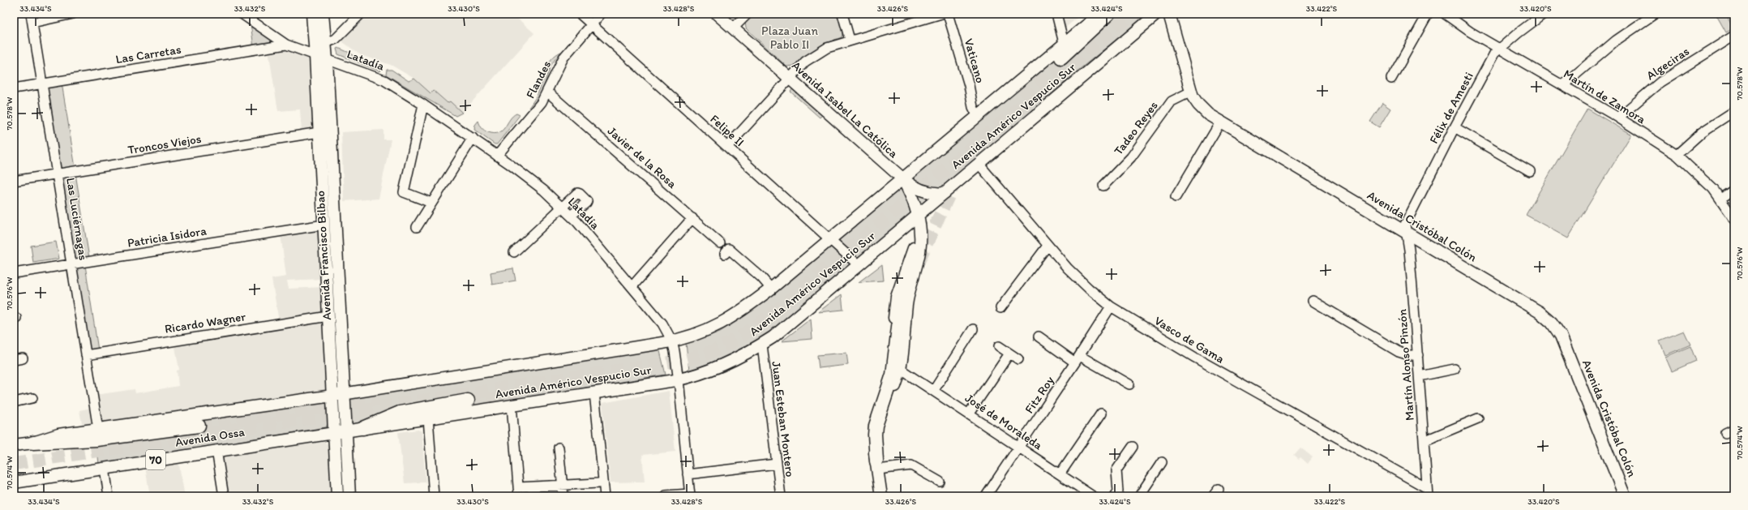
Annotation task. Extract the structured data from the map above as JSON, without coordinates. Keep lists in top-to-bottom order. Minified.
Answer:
{"streets":{"main road":["Avenida Isabel La Católica","Avenida Américo Vespucio Sur","Avenida Cristóbal Colón","Avenida Francisco Bilbao","Avenida Ossa","70"],"street":["Las Carretas","Latadía","Vaticano","Algeciras","Flandes","Martín de Zamora","Félix de Amesti","Tadeo Reyes","Felipe II","Troncos Viejos","Javier de la Rosa","Las Luciérnagas","Patricia Isidora","Ricardo Wagner","Vasco de Gama","Martín Alonso Pinzón","Fitz Roy","Juan Esteban Montero","José de Moraleda"]},"crossings":[["Las Carretas","Latadía"],["Las Carretas","Las Luciérnagas"],["Latadía","Flandes"],["Latadía","Avenida Américo Vespucio Sur"],["Latadía","Avenida Francisco Bilbao"],["Vaticano","Avenida Américo Vespucio Sur"],["Algeciras","Martín de Zamora"],["Flandes","Felipe II"],["Flandes","Javier de la Rosa"],["Martín de Zamora","Félix de Amesti"],["Félix de Amesti","Avenida Cristóbal Colón"],["Félix de Amesti","Martín Alonso Pinzón"],["Avenida Isabel La Católica","Avenida Américo Vespucio Sur"],["Avenida Isabel La Católica","José de Moraleda"],["Avenida Américo Vespucio Sur","Felipe II"],["Avenida Américo Vespucio Sur","Avenida Francisco Bilbao"],["Avenida Américo Vespucio Sur","Vasco de Gama"],["Avenida Américo Vespucio Sur","Juan Esteban Montero"],["Avenida Américo Vespucio Sur","Avenida Ossa"],["Tadeo Reyes","Avenida Cristóbal Colón"],["Troncos Viejos","Las Luciérnagas"],["Troncos Viejos","Avenida Francisco Bilbao"],["Las Luciérnagas","Patricia Isidora"],["Las Luciérnagas","Ricardo Wagner"],["Las Luciérnagas","Avenida Ossa"],["Avenida Cristóbal Colón","Martín Alonso Pinzón"],["Patricia Isidora","Avenida Francisco Bilbao"],["Avenida Francisco Bilbao","Ricardo Wagner"],["Avenida Francisco Bilbao","Avenida Ossa"],["Vasco de Gama","Martín Alonso Pinzón"],["Vasco de Gama","Fitz Roy"],["Fitz Roy","José de Moraleda"]],"parks":["Plaza Juan Pablo II"],"coordinates":["33.434°S","33.432°S","33.430°S","33.428°S","33.426°S","33.424°S","33.422°S","33.420°S","70.578°W","70.576°W","70.574°W"]}
